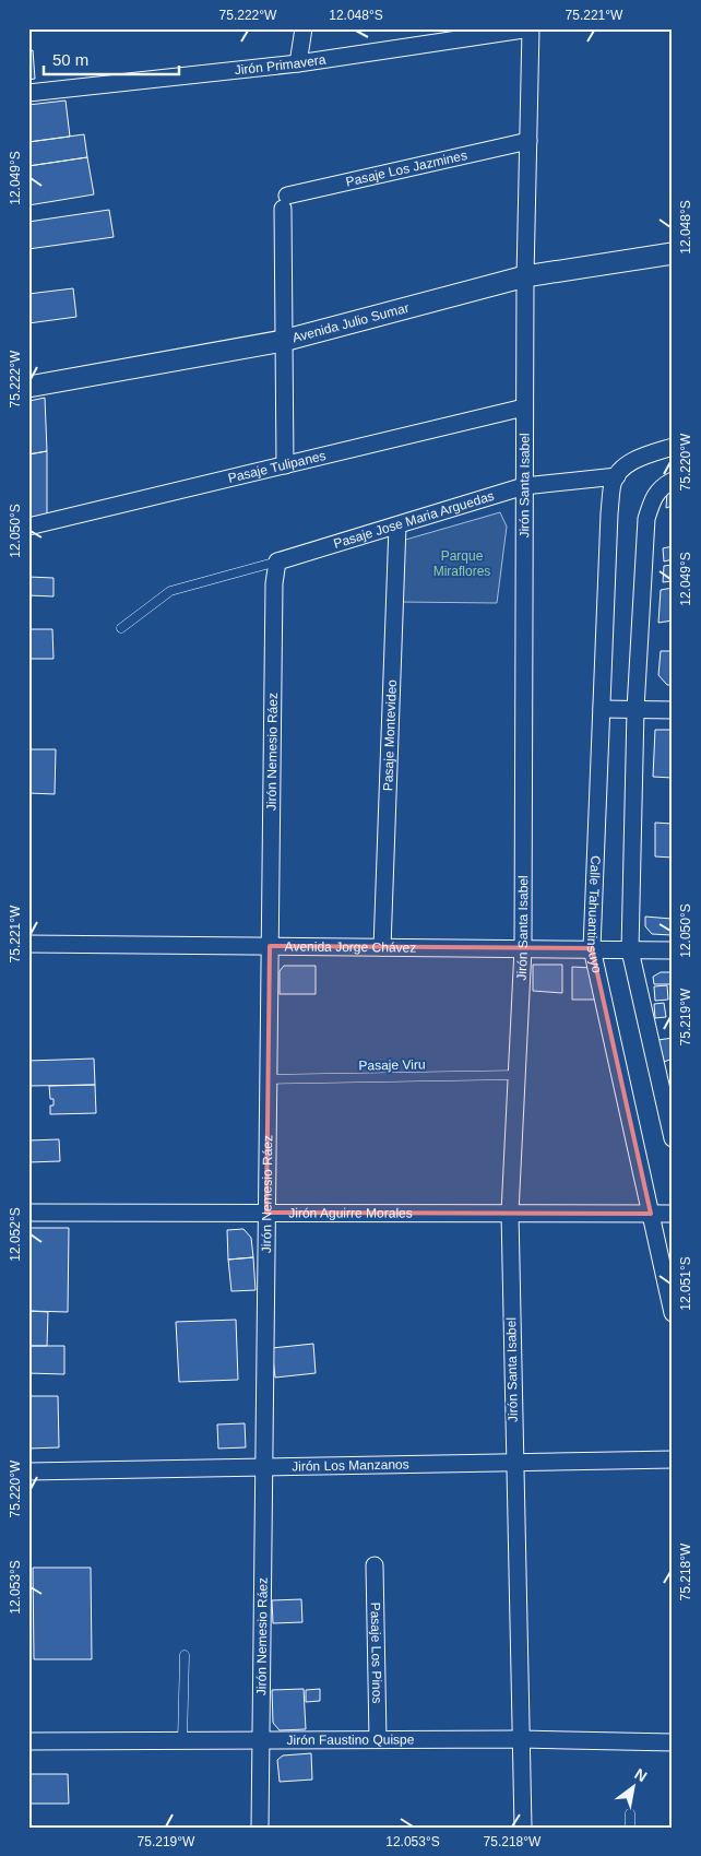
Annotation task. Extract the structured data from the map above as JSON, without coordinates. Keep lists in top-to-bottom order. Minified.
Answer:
{"streets":{"street":["Jirón Primavera","Pasaje Los Jazmines","Avenida Julio Sumar","Pasaje Tulipanes","Jirón Santa Isabel","Pasaje Jose Maria Arguedas","Pasaje Montevideo","Jirón Nemesio Ráez","Calle Tahuantinsuyo","Avenida Jorge Chávez","Jirón Aguirre Morales","Jirón Los Manzanos","Pasaje Los Pinos","Jirón Faustino Quispe"],"lane":["Pasaje Viru"]},"crossings":[["Jirón Primavera","Jirón Santa Isabel"],["Pasaje Los Jazmines","Avenida Julio Sumar"],["Pasaje Los Jazmines","Jirón Santa Isabel"],["Avenida Julio Sumar","Jirón Santa Isabel"],["Pasaje Tulipanes","Jirón Santa Isabel"],["Jirón Santa Isabel","Pasaje Jose Maria Arguedas"],["Jirón Santa Isabel","Avenida Jorge Chávez"],["Jirón Santa Isabel","Pasaje Viru"],["Jirón Santa Isabel","Jirón Aguirre Morales"],["Jirón Santa Isabel","Jirón Los Manzanos"],["Jirón Santa Isabel","Jirón Faustino Quispe"],["Pasaje Jose Maria Arguedas","Pasaje Montevideo"],["Pasaje Jose Maria Arguedas","Jirón Nemesio Ráez"],["Pasaje Jose Maria Arguedas","Calle Tahuantinsuyo"],["Pasaje Montevideo","Avenida Jorge Chávez"],["Jirón Nemesio Ráez","Avenida Jorge Chávez"],["Jirón Nemesio Ráez","Pasaje Viru"],["Jirón Nemesio Ráez","Jirón Aguirre Morales"],["Jirón Nemesio Ráez","Jirón Los Manzanos"],["Jirón Nemesio Ráez","Jirón Faustino Quispe"],["Calle Tahuantinsuyo","Avenida Jorge Chávez"],["Calle Tahuantinsuyo","Jirón Aguirre Morales"],["Pasaje Los Pinos","Jirón Faustino Quispe"]],"parks":["Parque Miraflores"],"scale_bar":"50 m","north":"top right","coordinates":["75.222°W","12.048°S","75.221°W","12.049°S","75.220°W","12.050°S","75.219°W","12.052°S","12.051°S","75.218°W","12.053°S"]}
